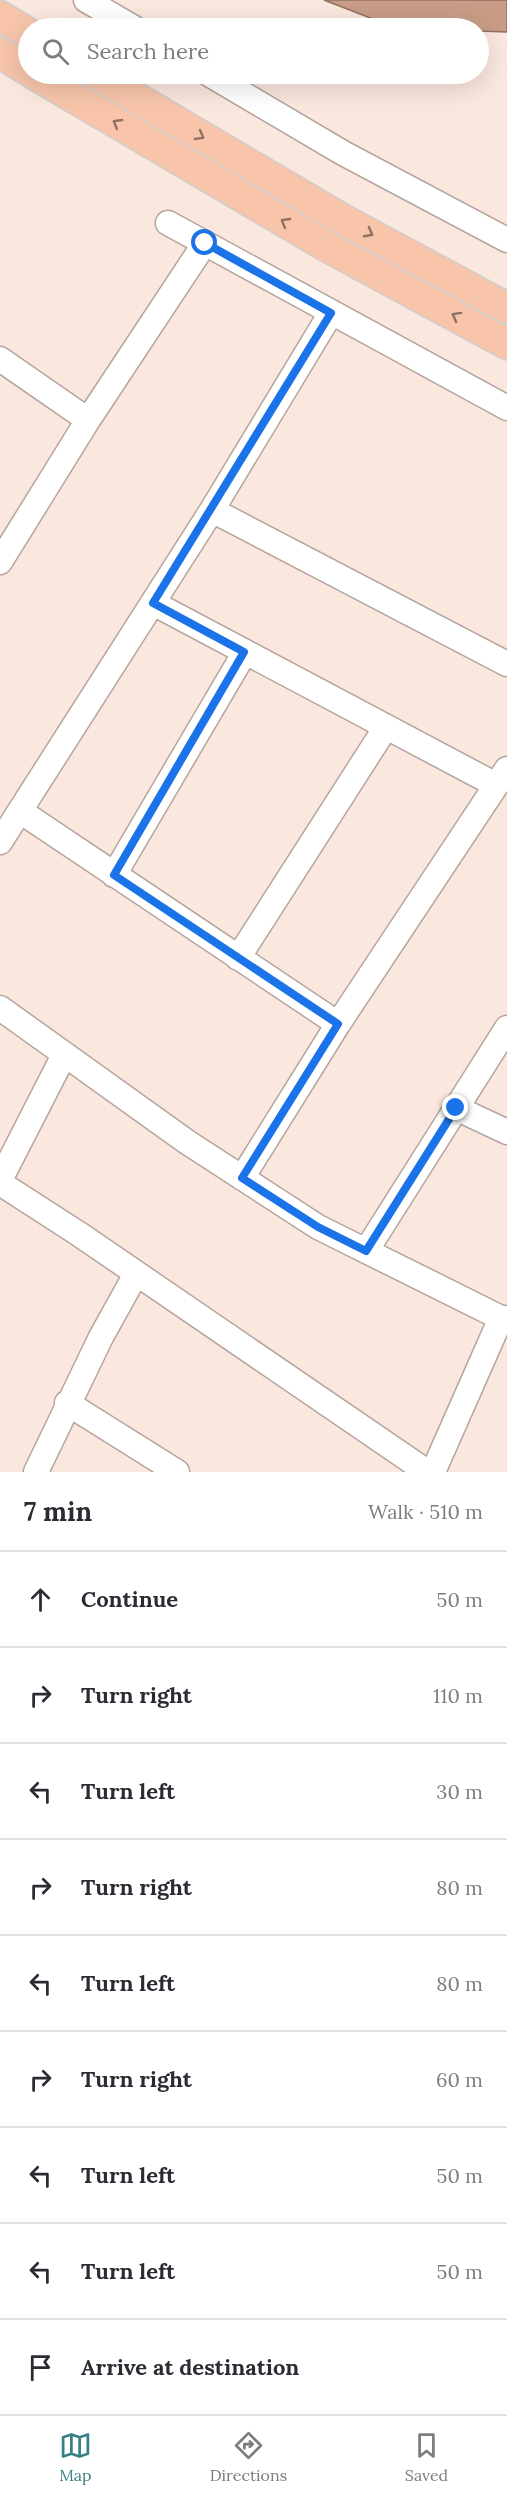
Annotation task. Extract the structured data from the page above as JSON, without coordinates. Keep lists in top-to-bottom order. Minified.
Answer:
{"page":{"search":"Search here","heading":["7 min","Walk · 510 m"],"list":[["Continue","50 m"],["Turn right","110 m"],["Turn left","30 m"],["Turn right","80 m"],["Turn left","80 m"],["Turn right","60 m"],["Turn left","50 m"],["Turn left","50 m"],"Arrive at destination"],"nav":["Map","Directions","Saved"]}}
